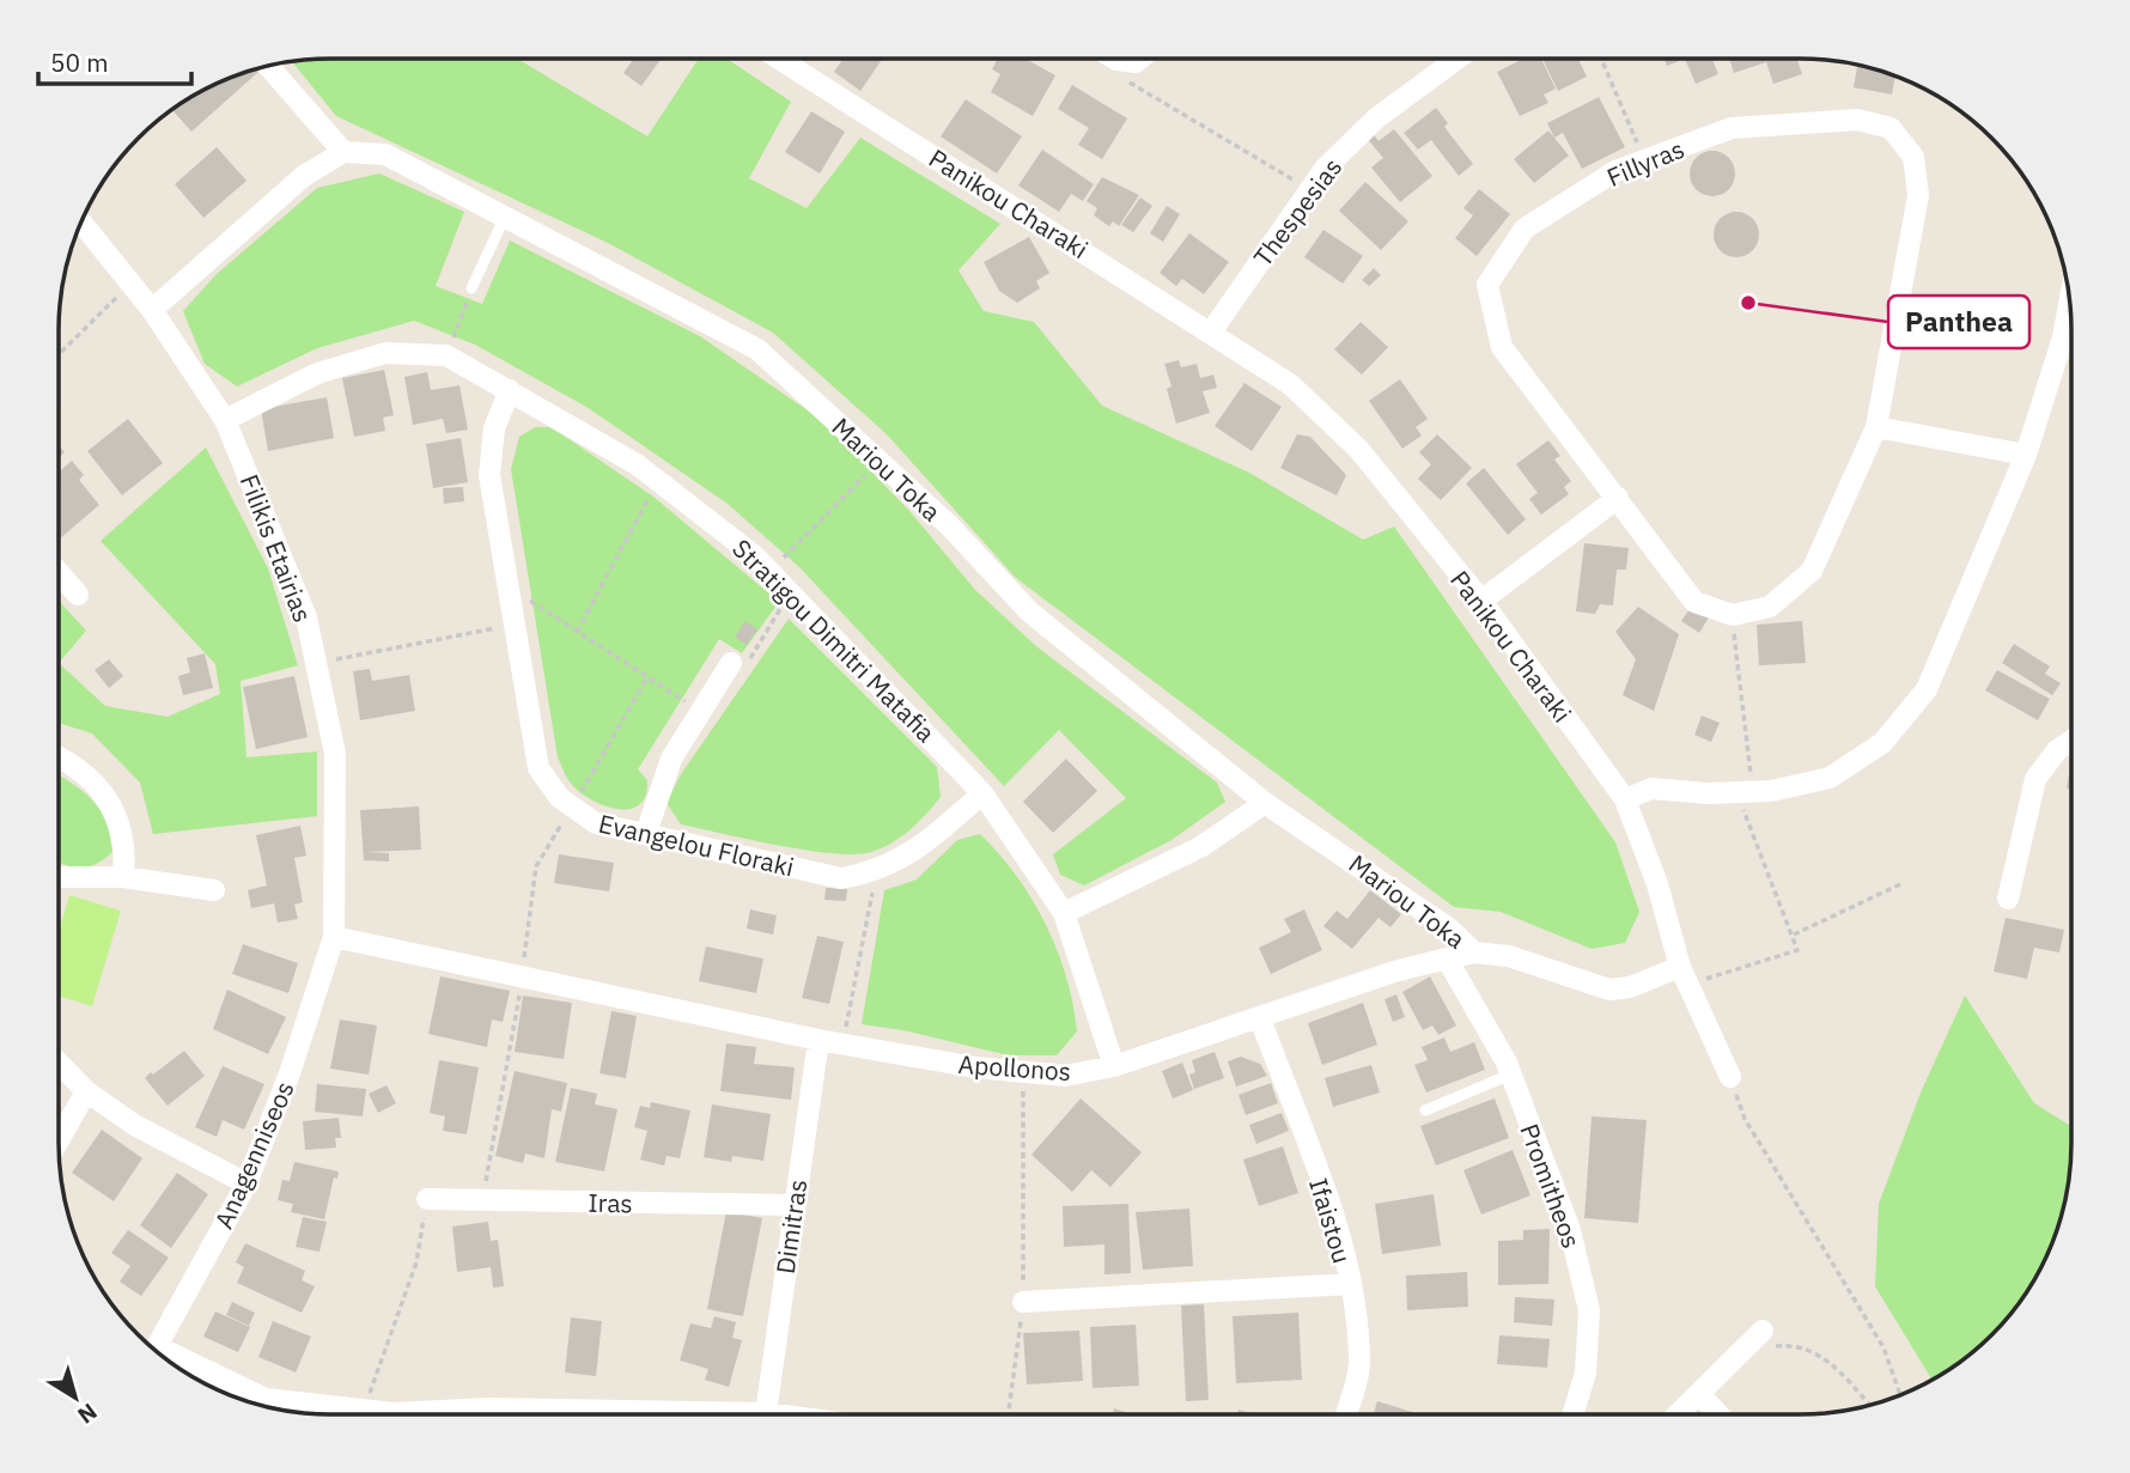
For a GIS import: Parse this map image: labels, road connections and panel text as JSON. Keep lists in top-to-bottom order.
{
  "streets": {
    "street": [
      "Fillyras",
      "Panikou Charaki",
      "Thespesias",
      "Mariou Toka",
      "Filikis Etairias",
      "Stratigou Dimitri Matafia",
      "Evangelou Floraki",
      "Apollonos",
      "Anagenniseos",
      "Promitheos",
      "Iras",
      "Ifaistou",
      "Dimitras"
    ]
  },
  "crossings": [
    ["Panikou Charaki", "Thespesias"],
    ["Panikou Charaki", "Apollonos"],
    ["Mariou Toka", "Apollonos"],
    ["Filikis Etairias", "Stratigou Dimitri Matafia"],
    ["Filikis Etairias", "Apollonos"],
    ["Filikis Etairias", "Anagenniseos"],
    ["Stratigou Dimitri Matafia", "Evangelou Floraki"],
    ["Stratigou Dimitri Matafia", "Apollonos"],
    ["Apollonos", "Anagenniseos"],
    ["Apollonos", "Promitheos"],
    ["Apollonos", "Ifaistou"],
    ["Apollonos", "Dimitras"],
    ["Iras", "Dimitras"]
  ],
  "places": ["Panthea"],
  "scale_bar": "50 m",
  "north": "bottom right"
}
